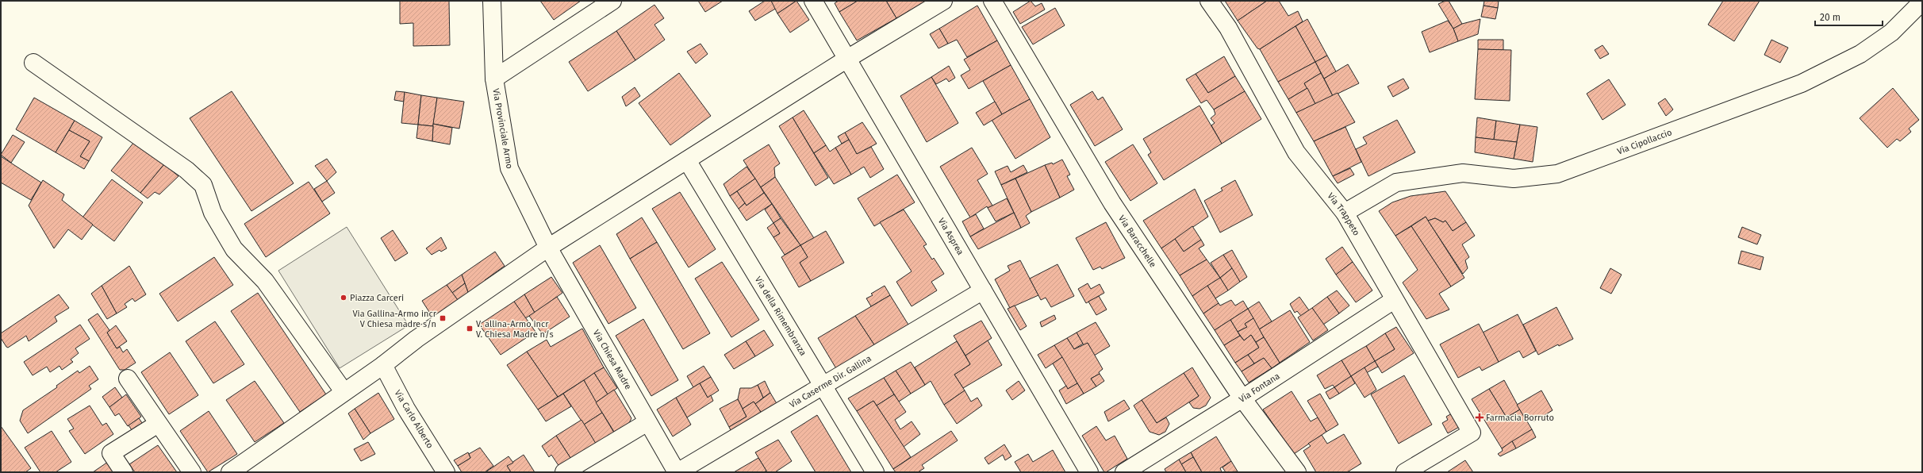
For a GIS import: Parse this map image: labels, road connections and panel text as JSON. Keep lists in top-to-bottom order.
{
  "streets": {
    "street": [
      "Via Provinciale Armo",
      "Via Cipollaccio",
      "Via Trappeto",
      "Via Asprea",
      "Via Baracchelle",
      "Via della Rimembranza",
      "Via Chiesa Madre",
      "Via Caserme Dir. Gallina",
      "Via Fontana",
      "Via Carlo Alberto"
    ]
  },
  "crossings": [
    ["Via Provinciale Armo", "Via Chiesa Madre"],
    ["Via Cipollaccio", "Via Trappeto"],
    ["Via Trappeto", "Via Fontana"],
    ["Via Asprea", "Via Caserme Dir. Gallina"],
    ["Via Baracchelle", "Via Fontana"],
    ["Via della Rimembranza", "Via Caserme Dir. Gallina"],
    ["Via Chiesa Madre", "Via Caserme Dir. Gallina"]
  ],
  "places": {
    "other": ["Piazza Carceri"],
    "transit": ["Via Gallina-Armo incr V Chiesa madre s/n", "V. allina-Armo incr V. Chiesa Madre n/s"],
    "health": ["Farmacia Borruto"]
  },
  "scale_bar": "20 m"
}
